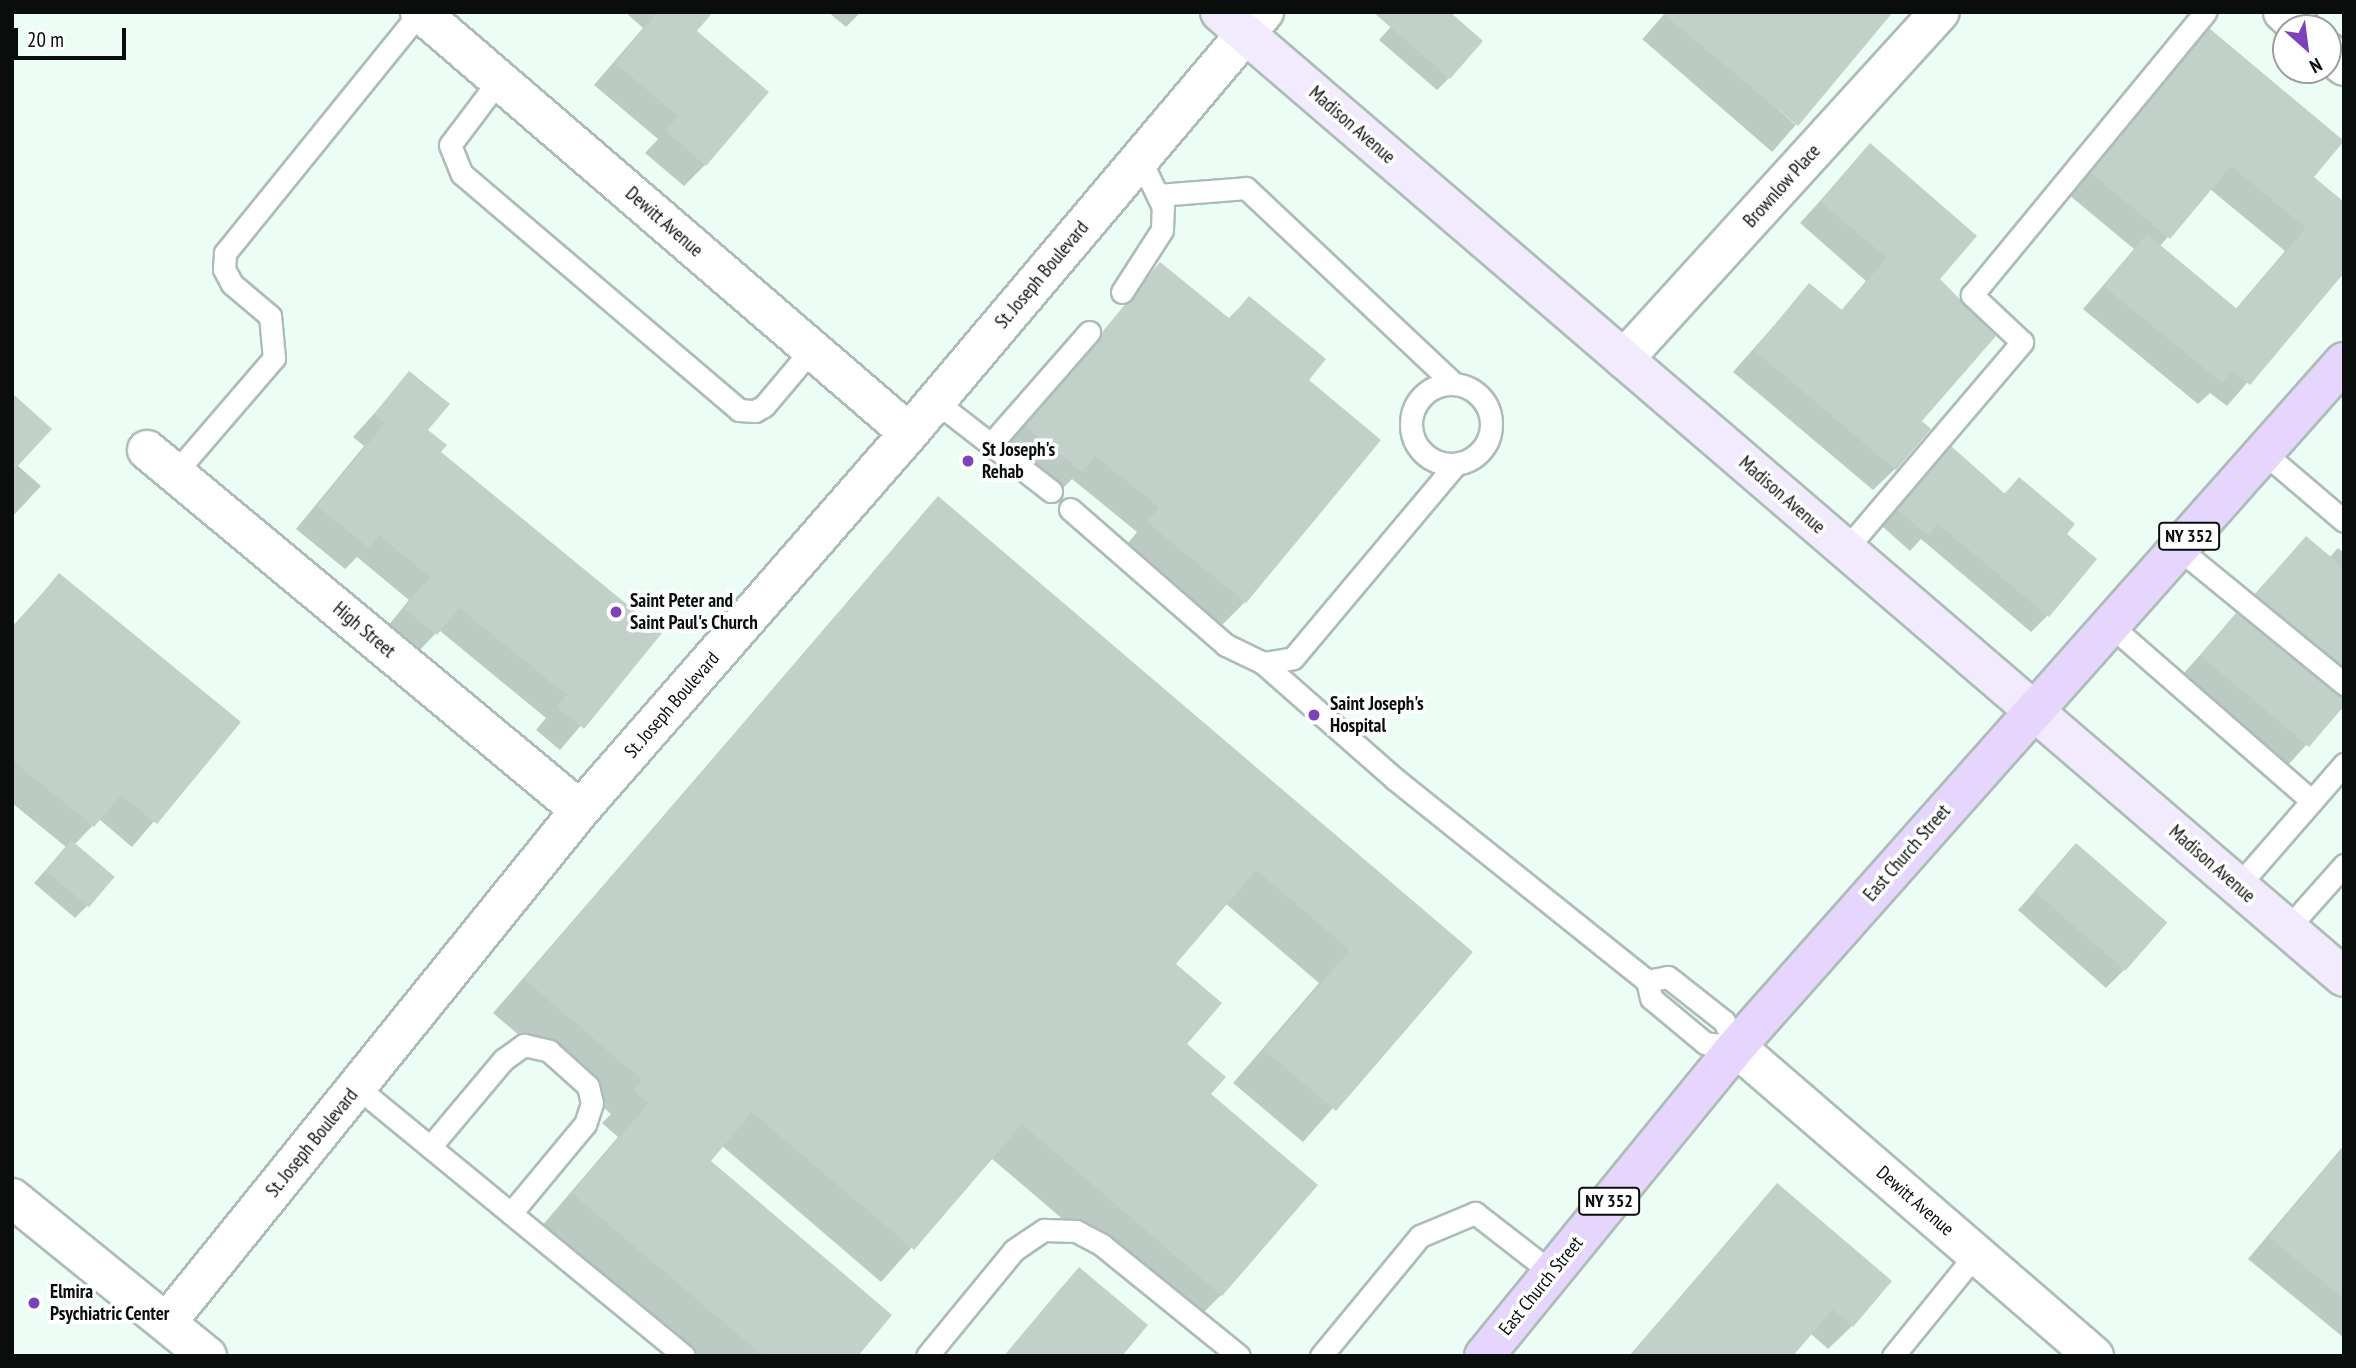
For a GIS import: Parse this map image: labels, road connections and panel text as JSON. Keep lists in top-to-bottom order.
{
  "streets": {
    "main road": ["Madison Avenue", "NY 352", "East Church Street"],
    "street": [
      "Brownlow Place",
      "Dewitt Avenue",
      "St. Joseph Boulevard",
      "High Street"
    ]
  },
  "crossings": [
    ["Madison Avenue", "Brownlow Place"],
    ["Madison Avenue", "St. Joseph Boulevard"],
    ["Madison Avenue", "East Church Street"],
    ["Dewitt Avenue", "St. Joseph Boulevard"],
    ["Dewitt Avenue", "East Church Street"],
    ["St. Joseph Boulevard", "High Street"]
  ],
  "places": [
    "St Joseph's Rehab",
    "Saint Peter and Saint Paul's Church",
    "Saint Joseph's Hospital",
    "Elmira Psychiatric Center"
  ],
  "scale_bar": "20 m",
  "north": "bottom right"
}
